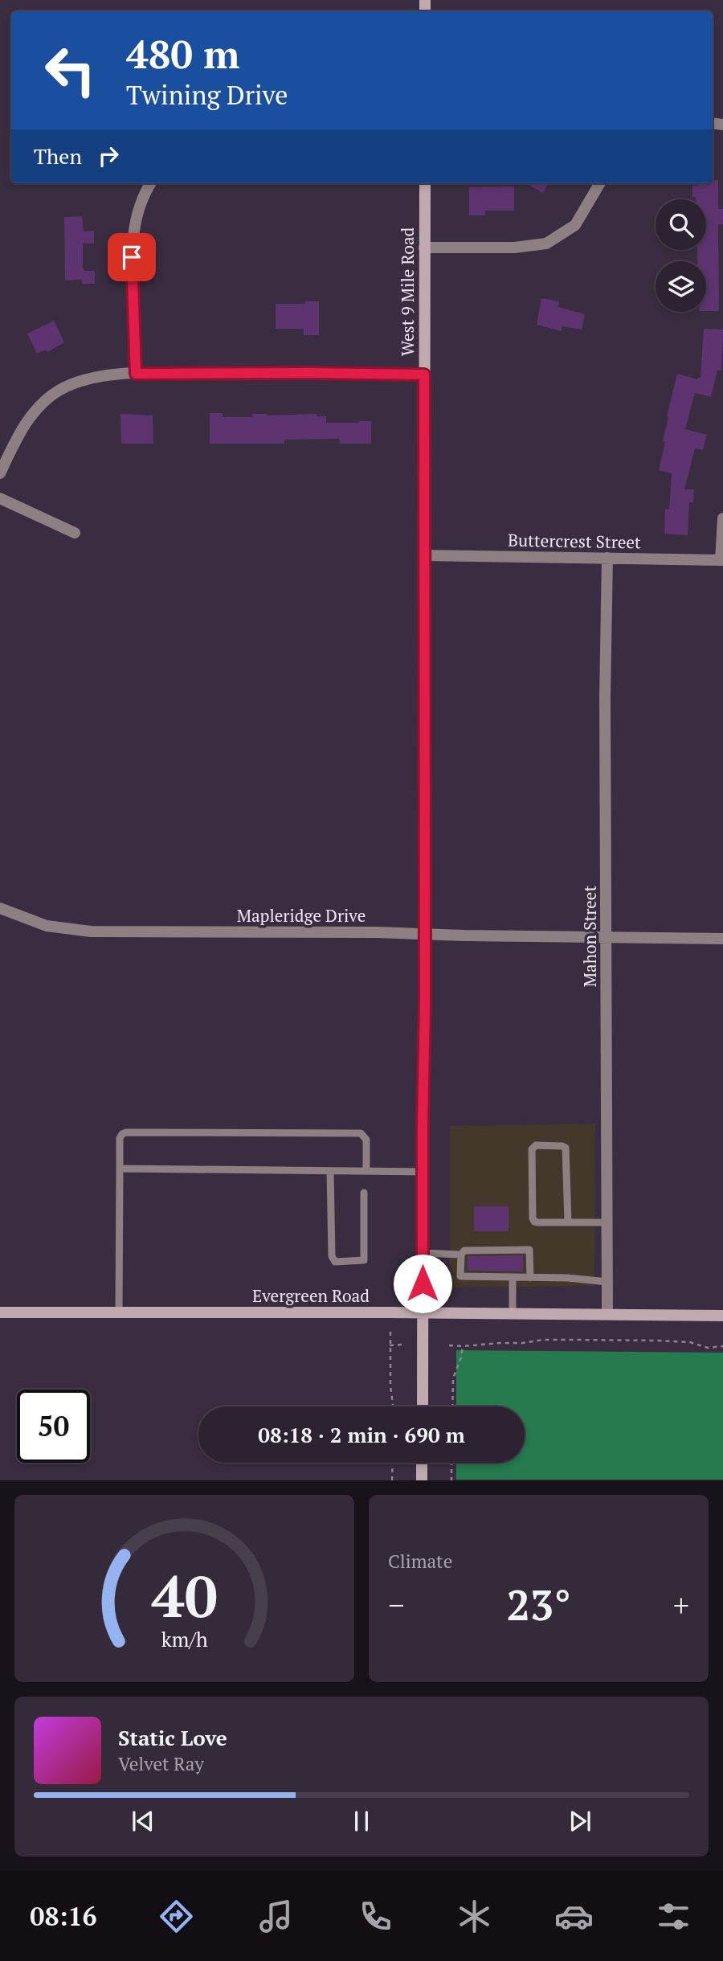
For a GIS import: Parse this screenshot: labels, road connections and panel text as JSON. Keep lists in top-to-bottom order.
{
  "streets": {
    "main road": ["West 9 Mile Road", "Evergreen Road"],
    "street": ["Buttercrest Street", "Mapleridge Drive", "Mahon Street"]
  },
  "crossings": [
    ["West 9 Mile Road", "Buttercrest Street"],
    ["West 9 Mile Road", "Mapleridge Drive"],
    ["West 9 Mile Road", "Evergreen Road"],
    ["Buttercrest Street", "Mahon Street"],
    ["Mapleridge Drive", "Mahon Street"],
    ["Mahon Street", "Evergreen Road"]
  ],
  "page": {
    "turn": ["480 m", "Twining Drive"],
    "then": "Then",
    "limit": "50",
    "trip": "08:18 · 2 min · 690 m",
    "tile": "Climate",
    "heat": ["−", "23°", "+"],
    "song": ["Static Love", "Velvet Ray"],
    "tabs": "08:16",
    "gauge": ["40", "km/h"]
  }
}
